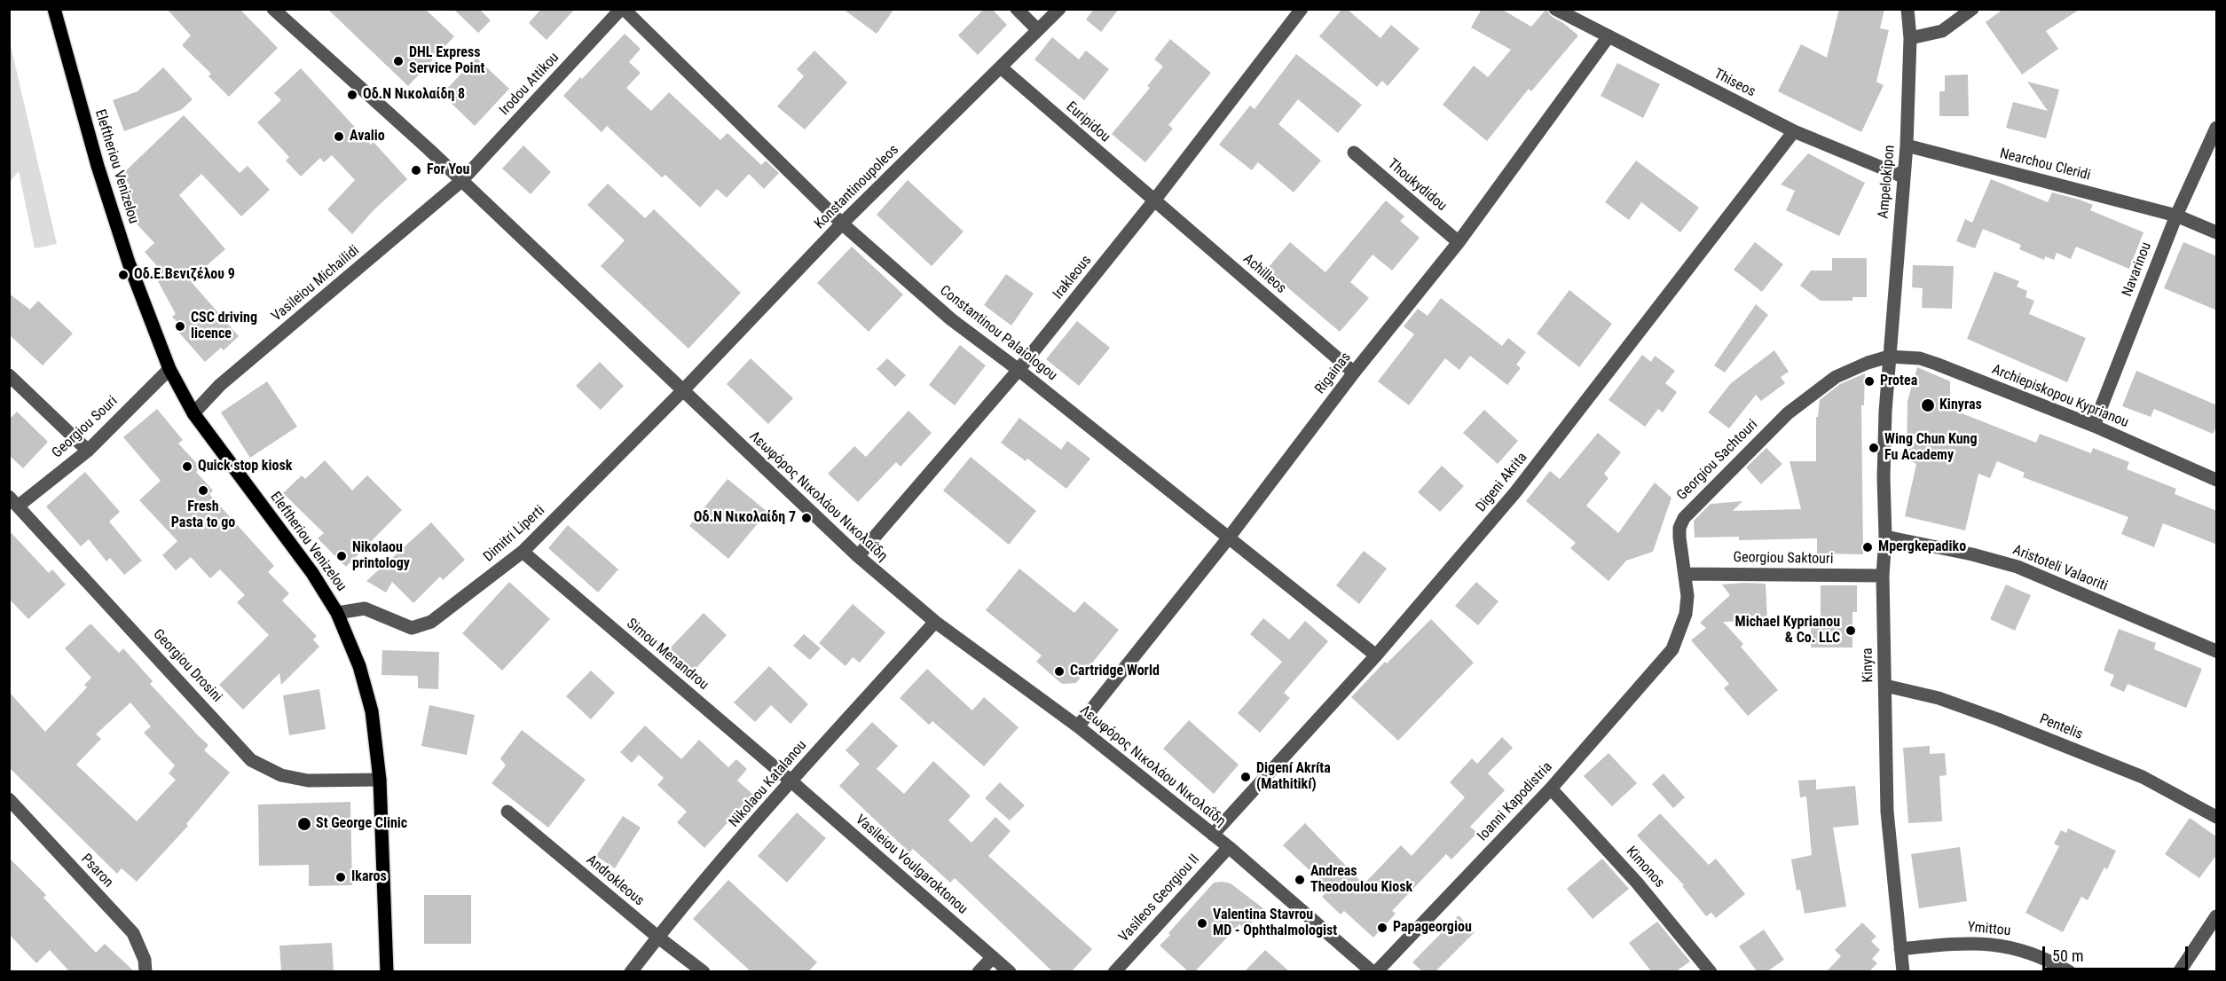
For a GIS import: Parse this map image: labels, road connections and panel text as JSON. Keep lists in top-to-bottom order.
{
  "streets": {
    "main road": ["Eleftheriou Venizelou"],
    "street": [
      "Thiseos",
      "Irodou Attikou",
      "Euripidou",
      "Nearchou Cleridi",
      "Ampelokipon",
      "Thoukydidou",
      "Konstantinoupoleos",
      "Navarinou",
      "Achilleos",
      "Irakleous",
      "Vasileiou Michailidi",
      "Constantinou Palaiologou",
      "Rigainas",
      "Archiepiskopou Kyprianou",
      "Georgiou Souri",
      "Georgiou Sachtouri",
      "Digeni Akrita",
      "Λεωφόρος Νικολάου Νικολαΐδη",
      "Dimitri Liperti",
      "Georgiou Saktouri",
      "Aristoteli Valaoriti",
      "Simou Menandrou",
      "Kinyra",
      "Georgiou Drosini",
      "Pentelis",
      "Nikolaou Katalanou",
      "Ioanni Kapodistria",
      "Vasileiou Voulgaroktonou",
      "Kimonos",
      "Psaron",
      "Androkleous",
      "Vasileos Georgiou II",
      "Ymittou"
    ]
  },
  "crossings": [
    ["Thiseos", "Ampelokipon"],
    ["Thiseos", "Rigainas"],
    ["Thiseos", "Digeni Akrita"],
    ["Irodou Attikou", "Vasileiou Michailidi"],
    ["Irodou Attikou", "Constantinou Palaiologou"],
    ["Irodou Attikou", "Λεωφόρος Νικολάου Νικολαΐδη"],
    ["Euripidou", "Konstantinoupoleos"],
    ["Euripidou", "Achilleos"],
    ["Euripidou", "Irakleous"],
    ["Nearchou Cleridi", "Ampelokipon"],
    ["Nearchou Cleridi", "Navarinou"],
    ["Eleftheriou Venizelou", "Vasileiou Michailidi"],
    ["Eleftheriou Venizelou", "Georgiou Souri"],
    ["Eleftheriou Venizelou", "Dimitri Liperti"],
    ["Eleftheriou Venizelou", "Georgiou Drosini"],
    ["Ampelokipon", "Archiepiskopou Kyprianou"],
    ["Ampelokipon", "Georgiou Sachtouri"],
    ["Ampelokipon", "Kinyra"],
    ["Thoukydidou", "Rigainas"],
    ["Konstantinoupoleos", "Constantinou Palaiologou"],
    ["Konstantinoupoleos", "Λεωφόρος Νικολάου Νικολαΐδη"],
    ["Konstantinoupoleos", "Dimitri Liperti"],
    ["Navarinou", "Archiepiskopou Kyprianou"],
    ["Achilleos", "Irakleous"],
    ["Achilleos", "Rigainas"],
    ["Irakleous", "Constantinou Palaiologou"],
    ["Irakleous", "Λεωφόρος Νικολάου Νικολαΐδη"],
    ["Vasileiou Michailidi", "Λεωφόρος Νικολάου Νικολαΐδη"],
    ["Constantinou Palaiologou", "Rigainas"],
    ["Constantinou Palaiologou", "Digeni Akrita"],
    ["Rigainas", "Λεωφόρος Νικολάου Νικολαΐδη"],
    ["Archiepiskopou Kyprianou", "Georgiou Sachtouri"],
    ["Archiepiskopou Kyprianou", "Kinyra"],
    ["Georgiou Souri", "Georgiou Drosini"],
    ["Georgiou Sachtouri", "Georgiou Saktouri"],
    ["Georgiou Sachtouri", "Kinyra"],
    ["Georgiou Sachtouri", "Ioanni Kapodistria"],
    ["Digeni Akrita", "Λεωφόρος Νικολάου Νικολαΐδη"],
    ["Λεωφόρος Νικολάου Νικολαΐδη", "Dimitri Liperti"],
    ["Λεωφόρος Νικολάου Νικολαΐδη", "Nikolaou Katalanou"],
    ["Λεωφόρος Νικολάου Νικολαΐδη", "Ioanni Kapodistria"],
    ["Λεωφόρος Νικολάου Νικολαΐδη", "Vasileos Georgiou II"],
    ["Dimitri Liperti", "Simou Menandrou"],
    ["Georgiou Saktouri", "Kinyra"],
    ["Aristoteli Valaoriti", "Kinyra"],
    ["Simou Menandrou", "Nikolaou Katalanou"],
    ["Simou Menandrou", "Vasileiou Voulgaroktonou"],
    ["Kinyra", "Pentelis"],
    ["Kinyra", "Ymittou"],
    ["Nikolaou Katalanou", "Vasileiou Voulgaroktonou"],
    ["Nikolaou Katalanou", "Androkleous"],
    ["Ioanni Kapodistria", "Kimonos"]
  ],
  "places": [
    "DHL Express Service Point",
    "Οδ.Ν Νικολαίδη 8",
    "Avalio",
    "For You",
    "Οδ.Ε.Βενιζέλου 9",
    "CSC driving licence",
    "Protea",
    "Kinyras",
    "Wing Chun Kung Fu Academy",
    "Quick stop kiosk",
    "Fresh Pasta to go",
    "Οδ.Ν Νικολαίδη 7",
    "Mpergkepadiko",
    "Nikolaou printology",
    "Michael Kyprianou & Co. LLC",
    "Cartridge World",
    "Digení Akríta (Mathitikí)",
    "St George Clinic",
    "Ikaros",
    "Andreas Theodoulou Kiosk",
    "Valentina Stavrou MD - Ophthalmologist",
    "Papageorgiou"
  ],
  "scale_bar": "50 m"
}
